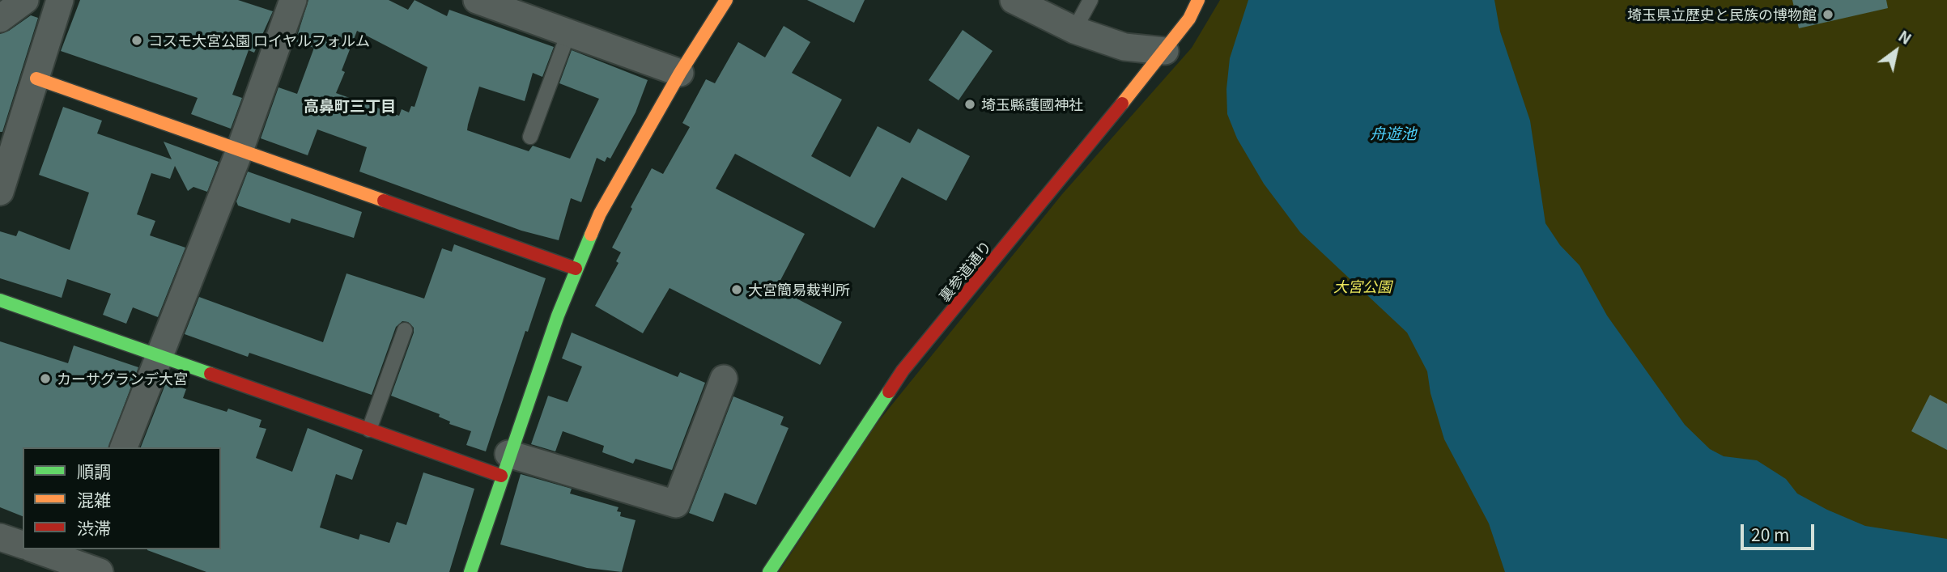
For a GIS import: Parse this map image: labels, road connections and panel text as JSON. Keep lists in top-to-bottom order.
{
  "streets": {
    "street": ["裏参道通り"]
  },
  "districts": ["高鼻町三丁目"],
  "water": ["舟遊池"],
  "parks": ["大宮公園"],
  "places": [
    "埼玉県立歴史と民族の博物館",
    "コスモ大宮公園 ロイヤルフォルム",
    "埼玉縣護國神社",
    "大宮簡易裁判所",
    "カーサグランデ大宮"
  ],
  "legend": ["順調", "混雑", "渋滞"],
  "scale_bar": "20 m",
  "north": "top right"
}
